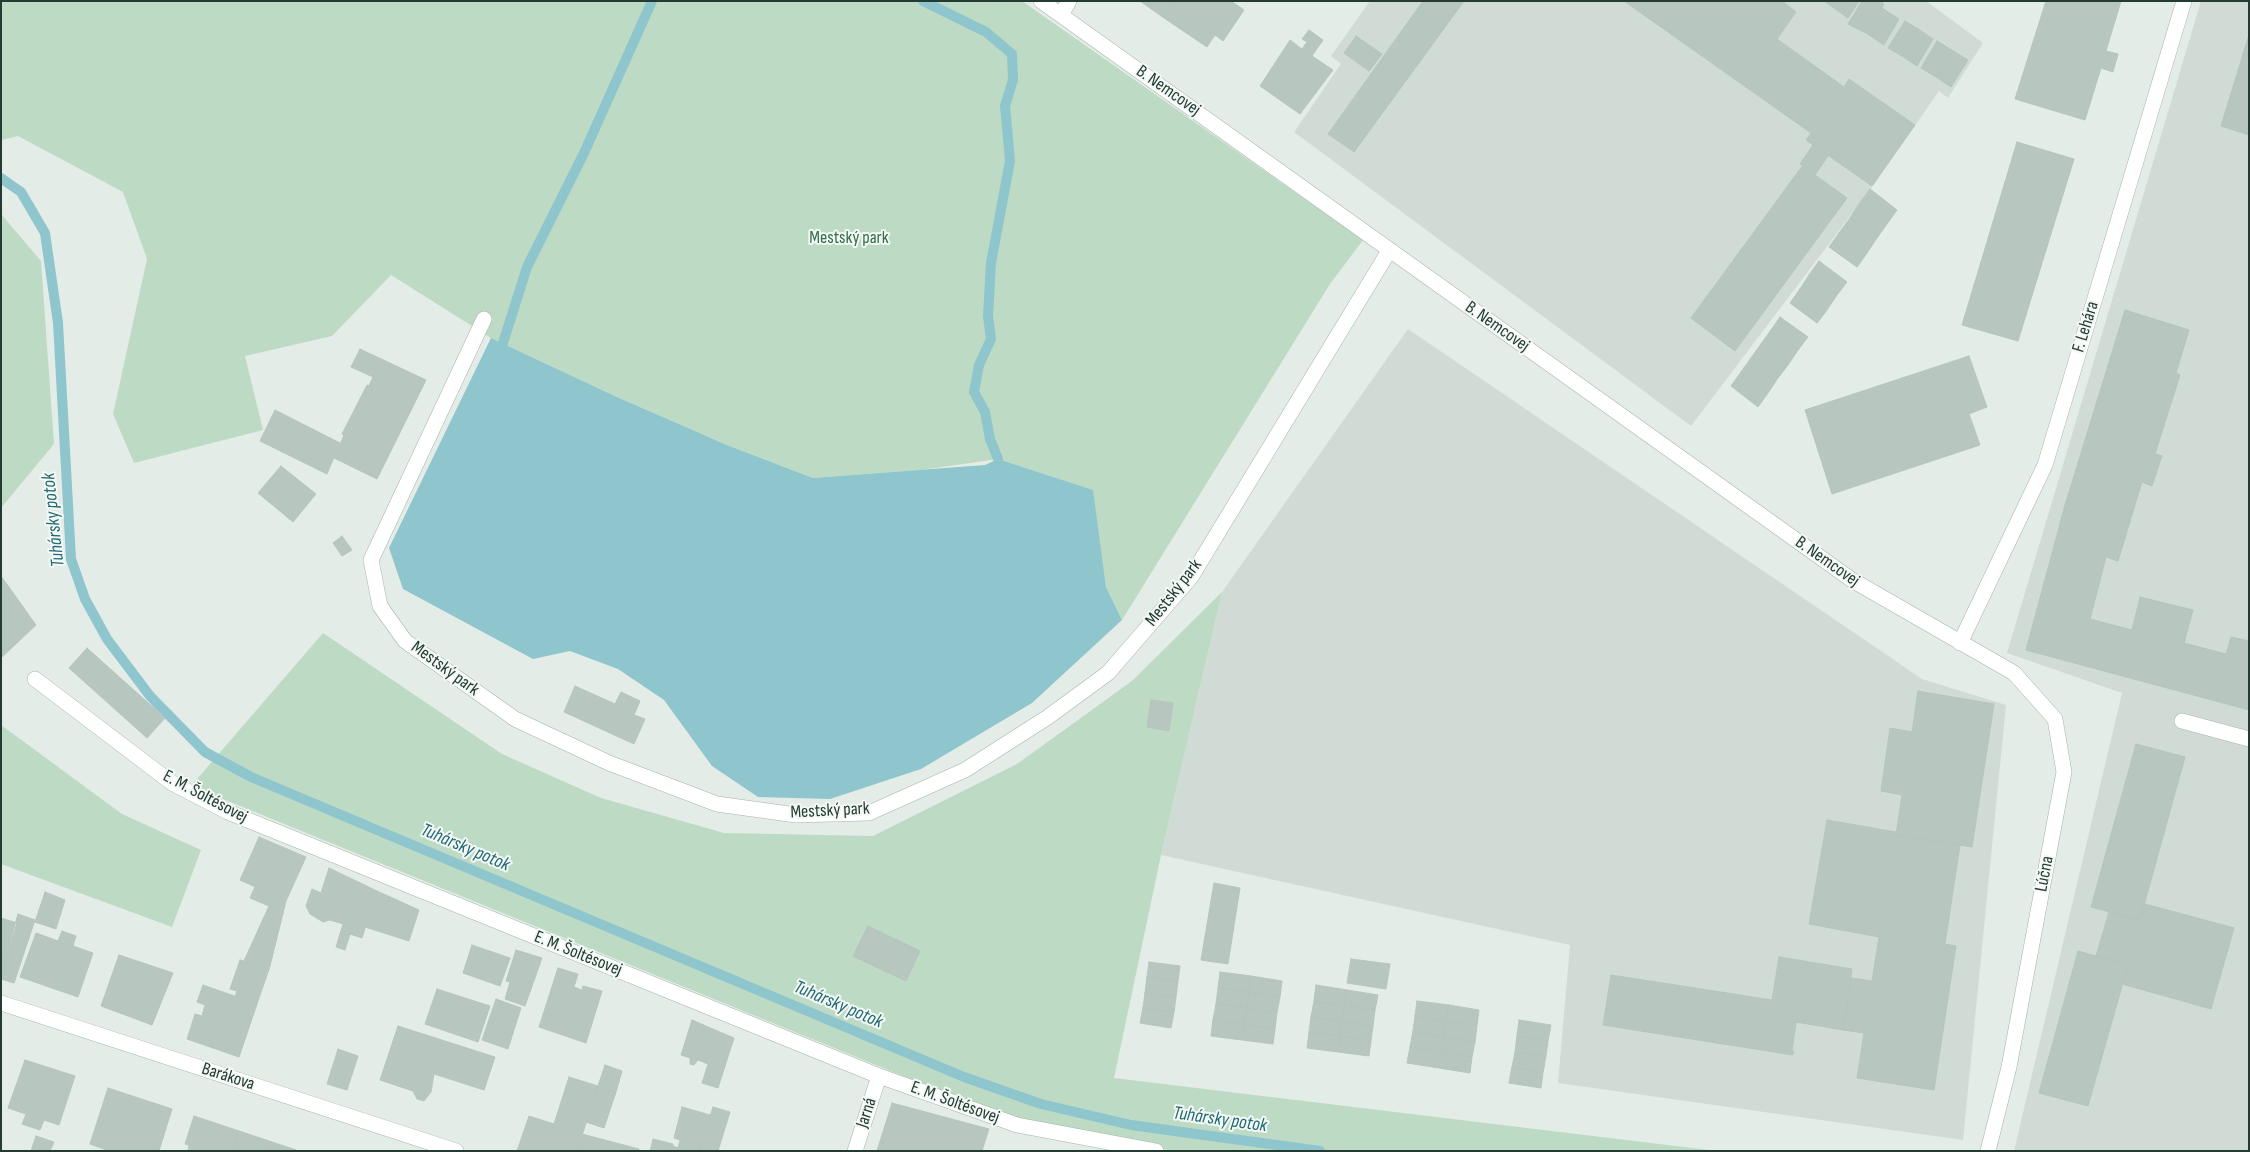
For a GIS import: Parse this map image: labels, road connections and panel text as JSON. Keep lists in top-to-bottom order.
{
  "streets": {
    "street": [
      "B. Nemcovej",
      "F. Lehára",
      "Mestský park",
      "E. M. Šoltésovej",
      "Lúčna",
      "Barákova",
      "Jarná"
    ]
  },
  "crossings": [
    ["B. Nemcovej", "F. Lehára"],
    ["B. Nemcovej", "Mestský park"],
    ["B. Nemcovej", "Lúčna"],
    ["F. Lehára", "Lúčna"],
    ["E. M. Šoltésovej", "Jarná"]
  ],
  "water": ["Tuhársky potok"],
  "parks": ["Mestský park"]
}
